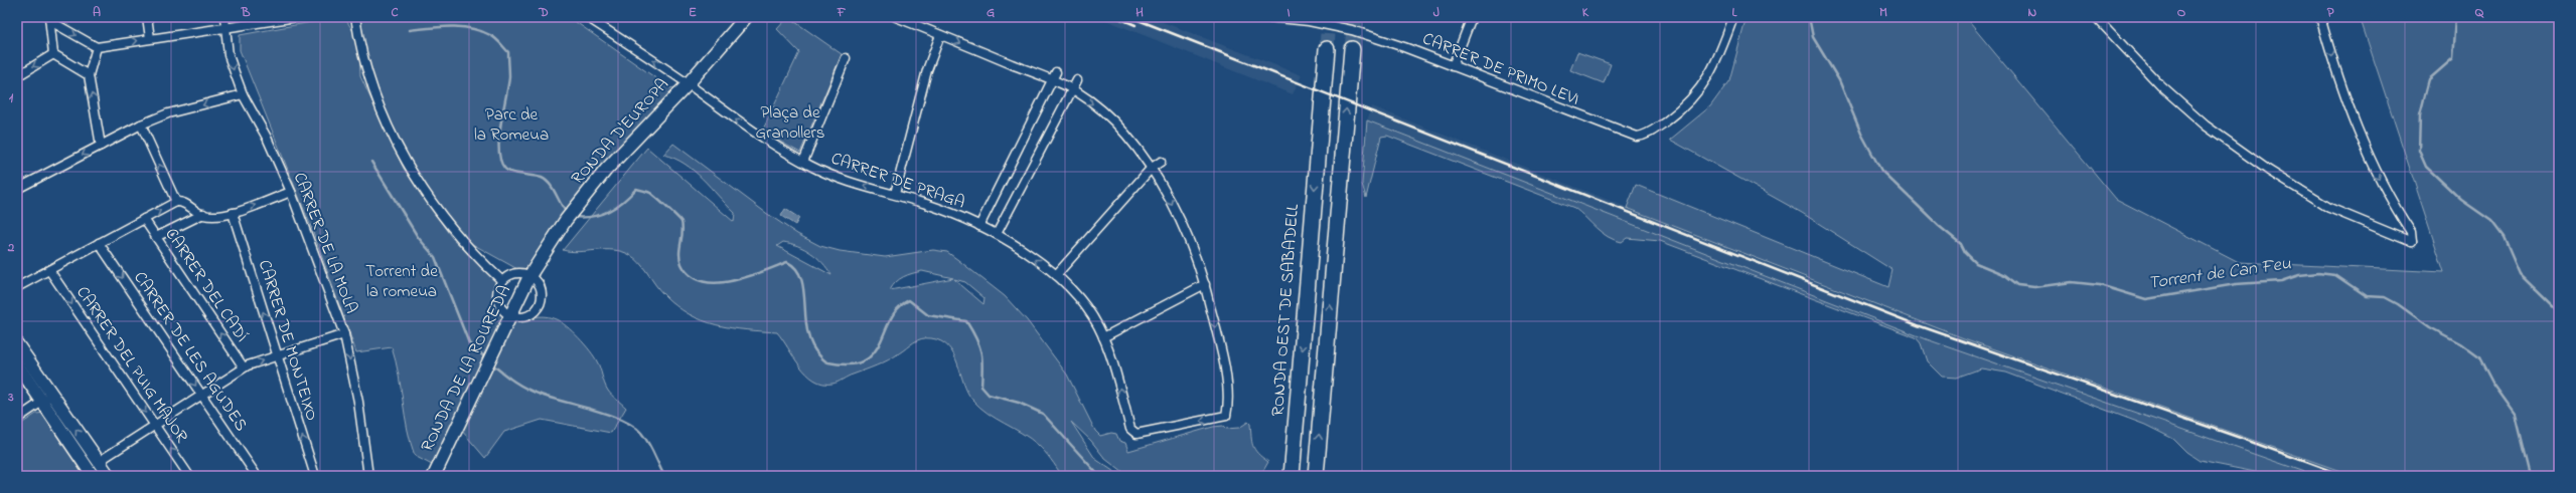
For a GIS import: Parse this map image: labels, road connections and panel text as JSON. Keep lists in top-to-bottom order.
{
  "streets": {
    "highway": ["RONDA OEST DE SABADELL"],
    "street": [
      "CARRER DE PRIMO LEVI",
      "RONDA D'EUROPA",
      "CARRER DE PRAGA",
      "CARRER DE LA MOLA",
      "CARRER DEL CADÍ",
      "CARRER DE MONTEIXO",
      "CARRER DE LES AGUDES",
      "CARRER DEL PUIG MAJOR",
      "RONDA DE LA ROUREDA"
    ]
  },
  "crossings": [
    ["RONDA D'EUROPA", "CARRER DE PRAGA"],
    ["RONDA D'EUROPA", "RONDA DE LA ROUREDA"]
  ],
  "one_way": [
    "CARRER DE LA MOLA",
    "CARRER DEL CADÍ",
    "CARRER DE MONTEIXO",
    "CARRER DE LES AGUDES"
  ],
  "water": ["Torrent de Can Feu"],
  "parks": ["Plaça de Granollers", "Parc de la Romeua", "Torrent de la romeua"],
  "grid": {
    "columns": [
      "A",
      "B",
      "C",
      "D",
      "E",
      "F",
      "G",
      "H",
      "I",
      "J",
      "K",
      "L",
      "M",
      "N",
      "O",
      "P",
      "Q"
    ],
    "rows": ["1", "2", "3"]
  }
}
